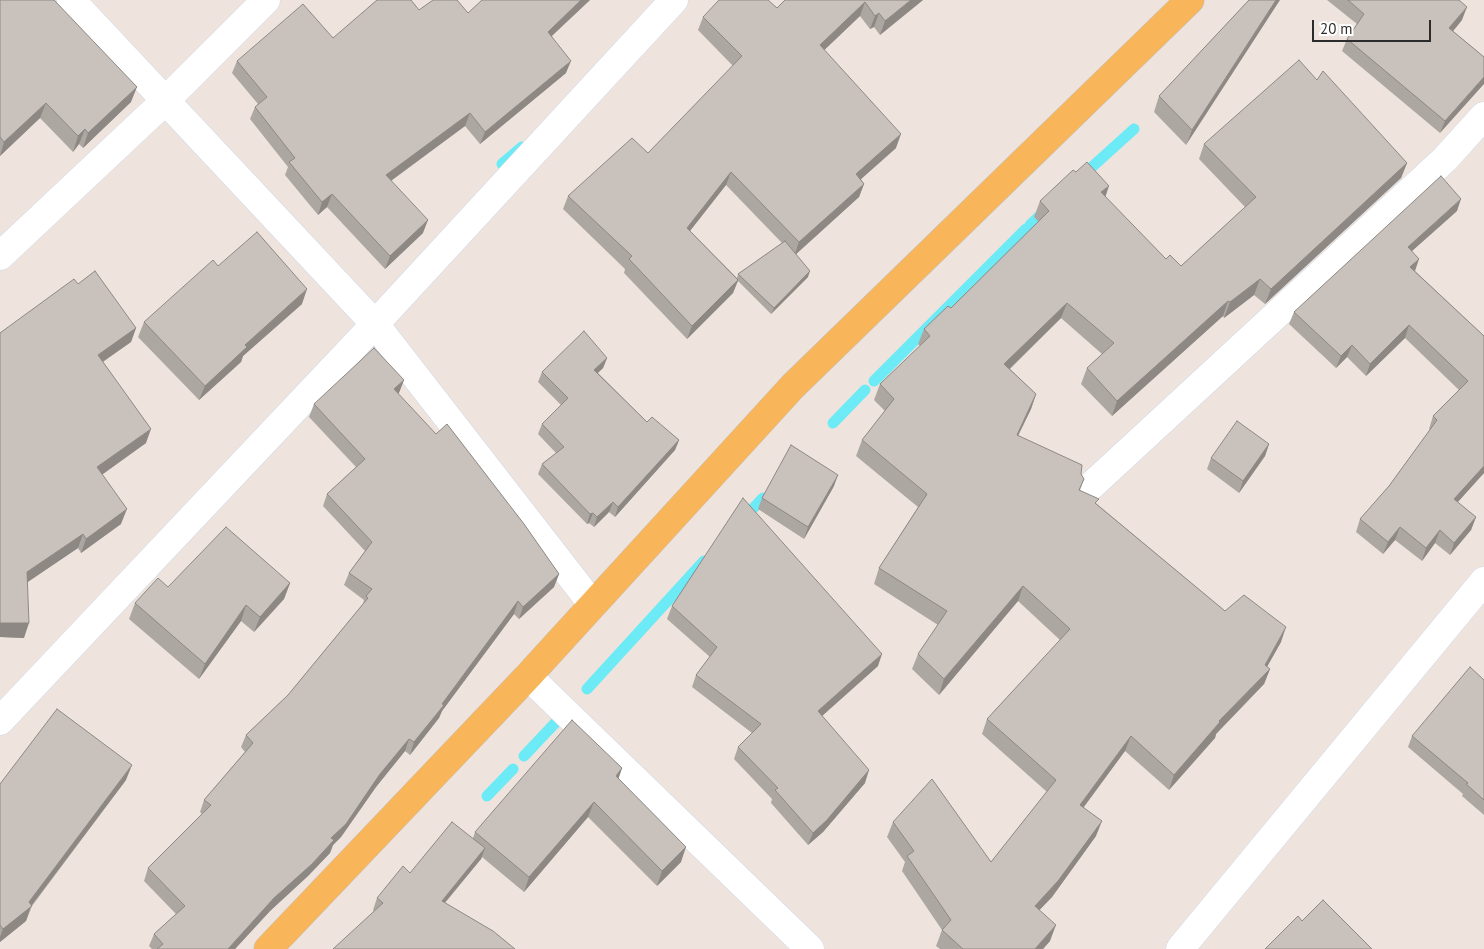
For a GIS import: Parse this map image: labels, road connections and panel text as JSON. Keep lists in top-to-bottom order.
{
  "scale_bar": "20 m"
}
